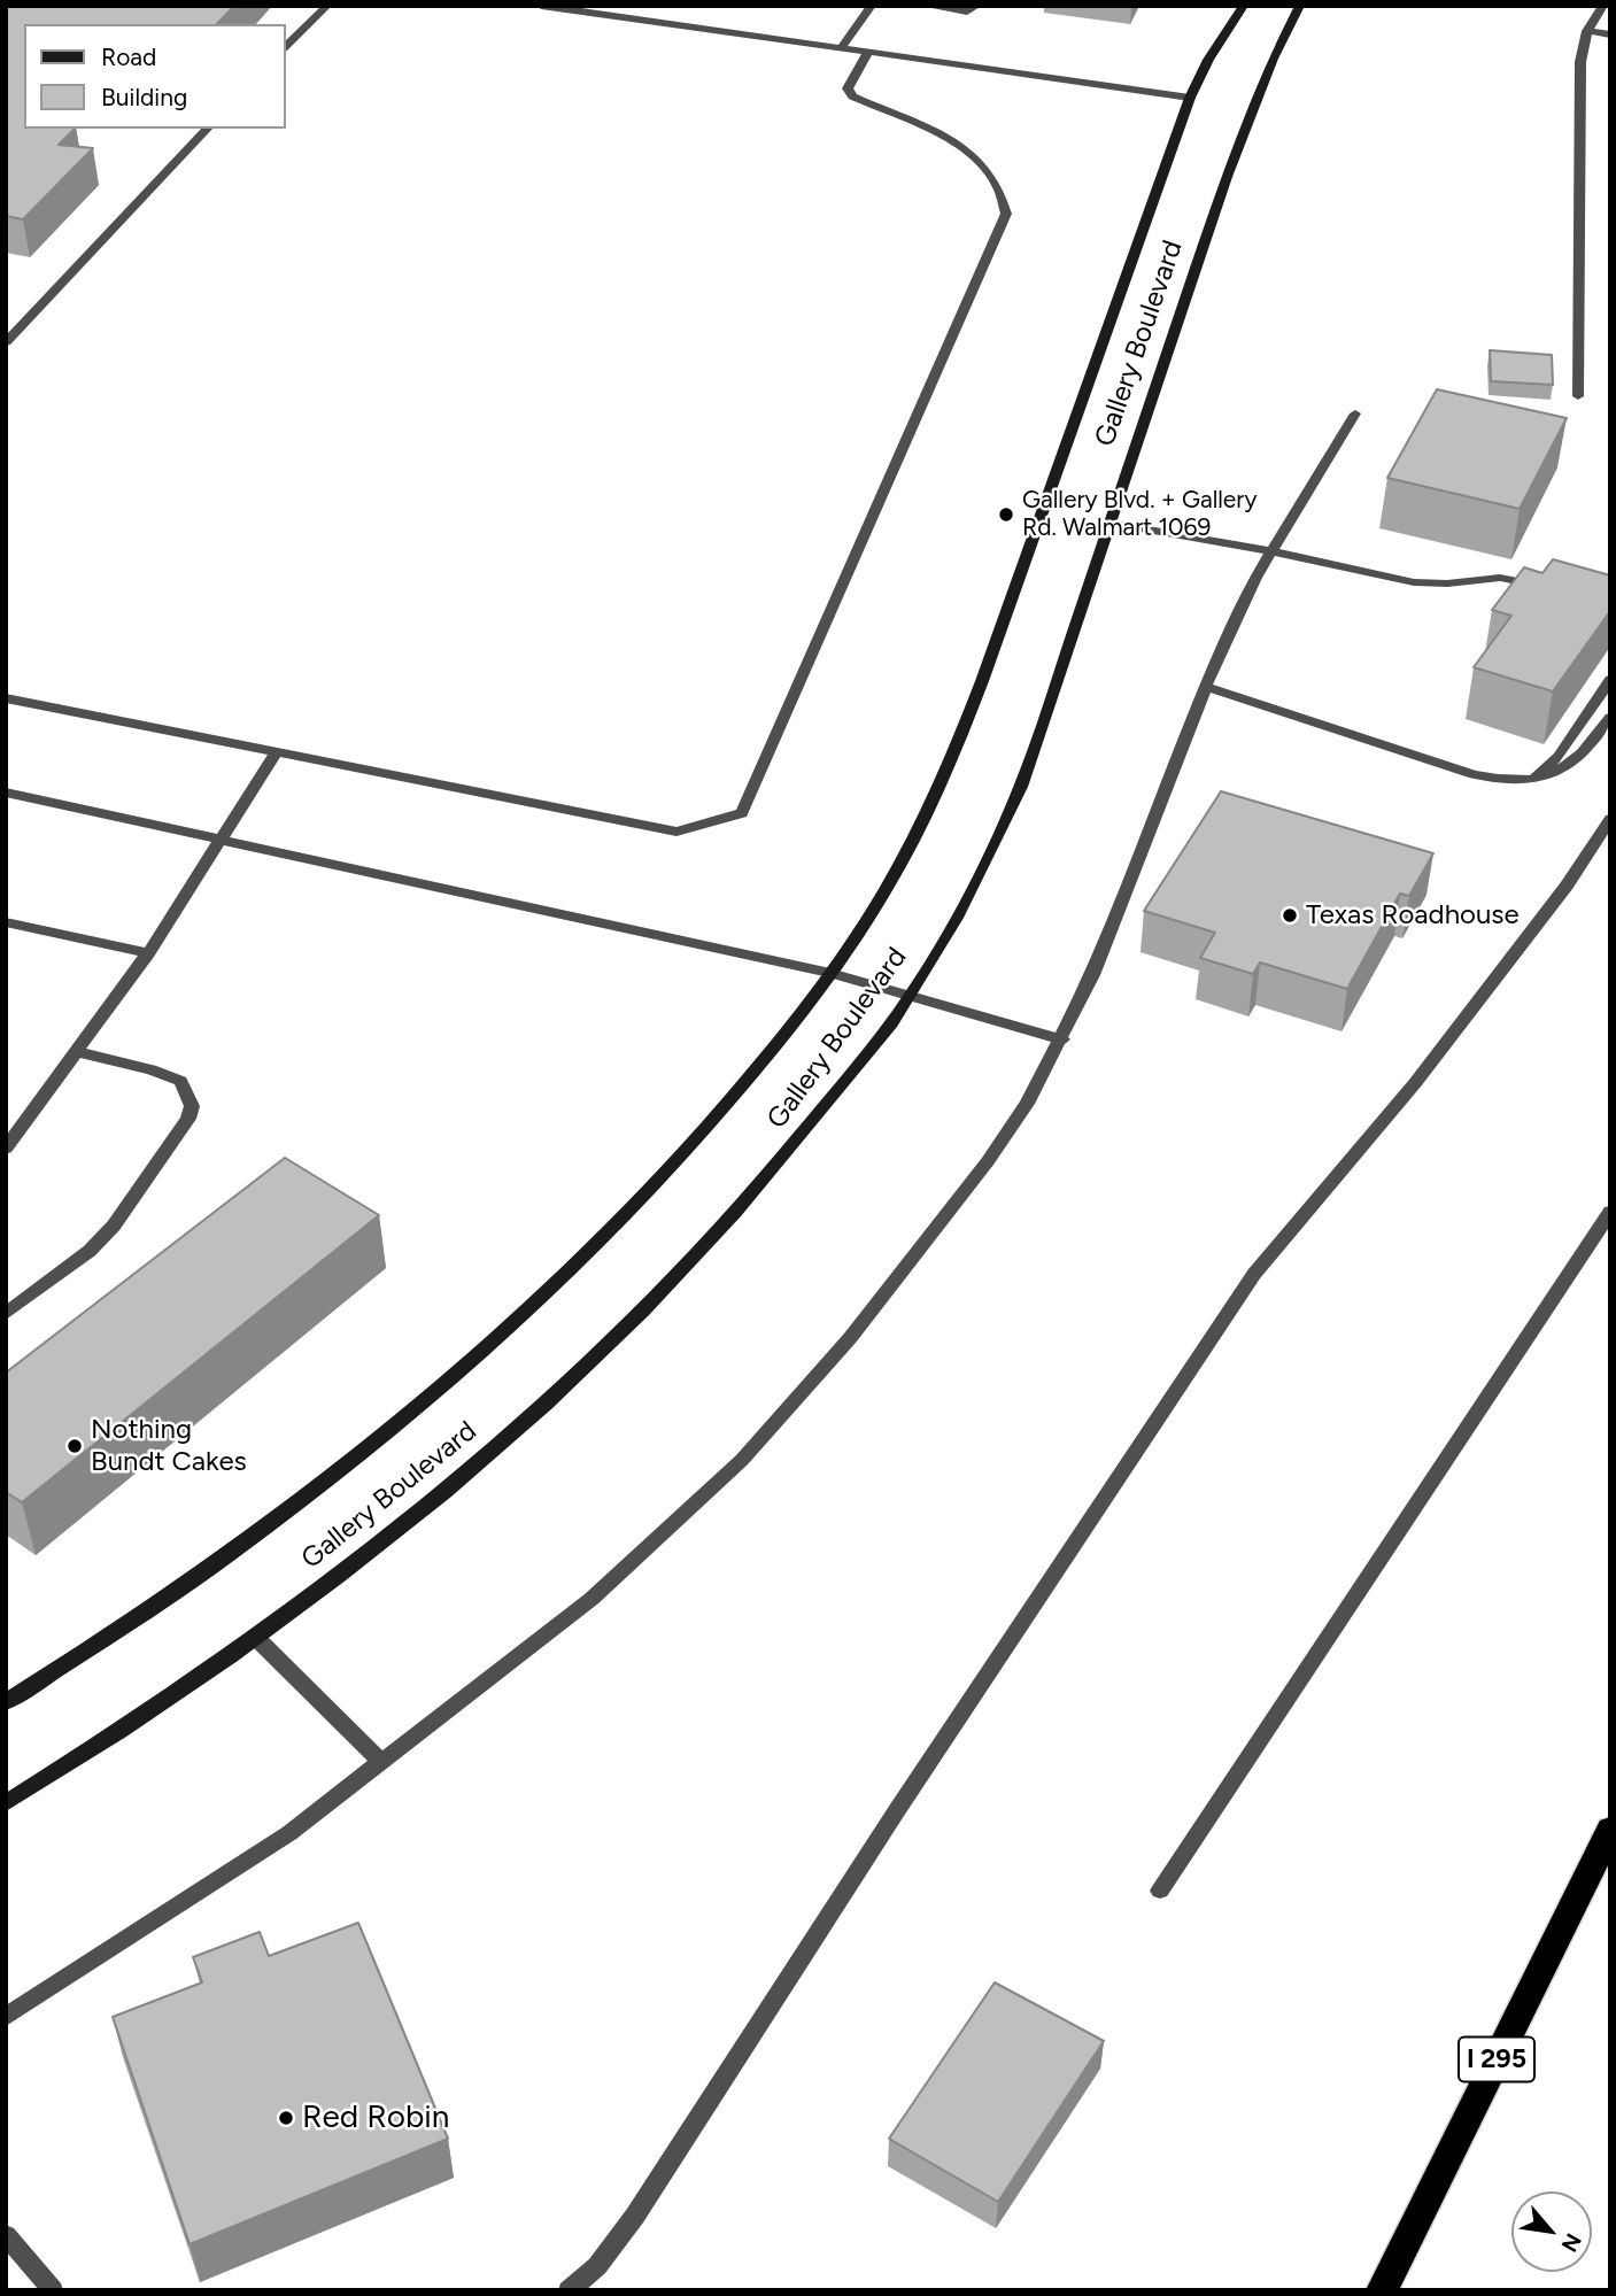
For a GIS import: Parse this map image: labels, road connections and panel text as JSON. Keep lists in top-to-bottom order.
{
  "streets": {
    "highway": ["I 295"],
    "street": ["Gallery Boulevard"]
  },
  "places": [
    "Gallery Blvd. + Gallery Rd. Walmart 1069",
    "Texas Roadhouse",
    "Nothing Bundt Cakes",
    "Red Robin"
  ],
  "legend": ["Road", "Building"],
  "north": "bottom right"
}
